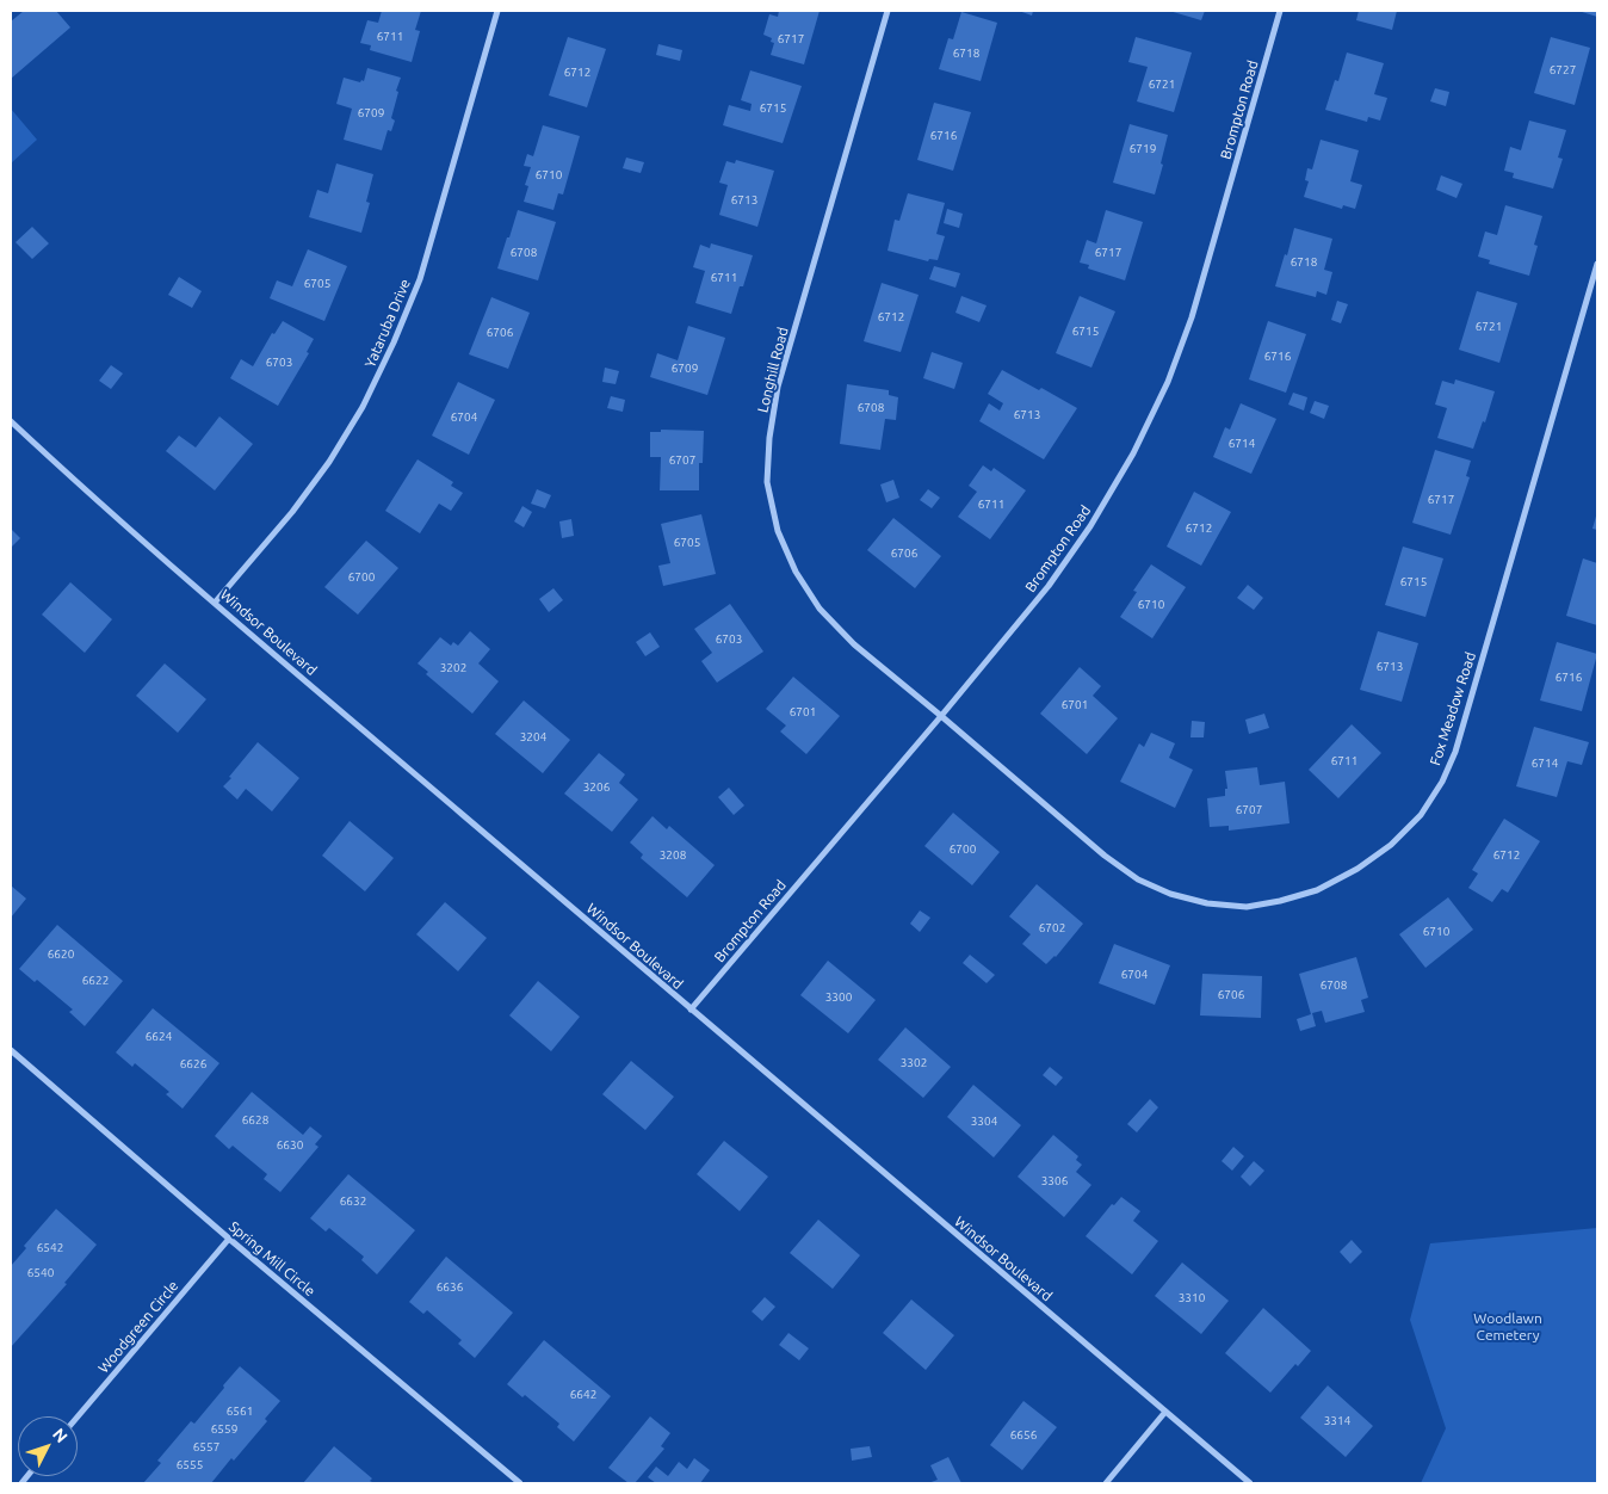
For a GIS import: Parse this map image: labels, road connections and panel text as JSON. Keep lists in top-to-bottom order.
{
  "streets": {
    "street": [
      "Brompton Road",
      "Yataruba Drive",
      "Longhill Road",
      "Windsor Boulevard",
      "Fox Meadow Road",
      "Spring Mill Circle",
      "Woodgreen Circle"
    ]
  },
  "crossings": [
    ["Brompton Road", "Longhill Road"],
    ["Brompton Road", "Windsor Boulevard"],
    ["Brompton Road", "Fox Meadow Road"],
    ["Yataruba Drive", "Windsor Boulevard"],
    ["Longhill Road", "Fox Meadow Road"],
    ["Spring Mill Circle", "Woodgreen Circle"]
  ],
  "parks": ["Woodlawn Cemetery"],
  "house_numbers": [
    "6711",
    "6717",
    "6718",
    "6727",
    "6712",
    "6721",
    "6715",
    "6709",
    "6716",
    "6719",
    "6710",
    "6713",
    "6708",
    "6717",
    "6718",
    "6711",
    "6705",
    "6712",
    "6721",
    "6715",
    "6706",
    "6716",
    "6703",
    "6709",
    "6708",
    "6713",
    "6704",
    "6714",
    "6707",
    "6717",
    "6711",
    "6712",
    "6705",
    "6706",
    "6700",
    "6715",
    "6710",
    "6703",
    "6713",
    "3202",
    "6716",
    "6701",
    "6701",
    "3204",
    "6711",
    "6714",
    "3206",
    "6707",
    "6700",
    "3208",
    "6712",
    "6702",
    "6710",
    "6620",
    "6704",
    "6622",
    "6708",
    "6706",
    "3300",
    "6624",
    "3302",
    "6626",
    "6628",
    "3304",
    "6630",
    "3306",
    "6632",
    "6542",
    "6540",
    "6636",
    "3310",
    "6642",
    "6561",
    "3314",
    "6559",
    "6656",
    "6557",
    "6555"
  ],
  "north": "top right"
}
